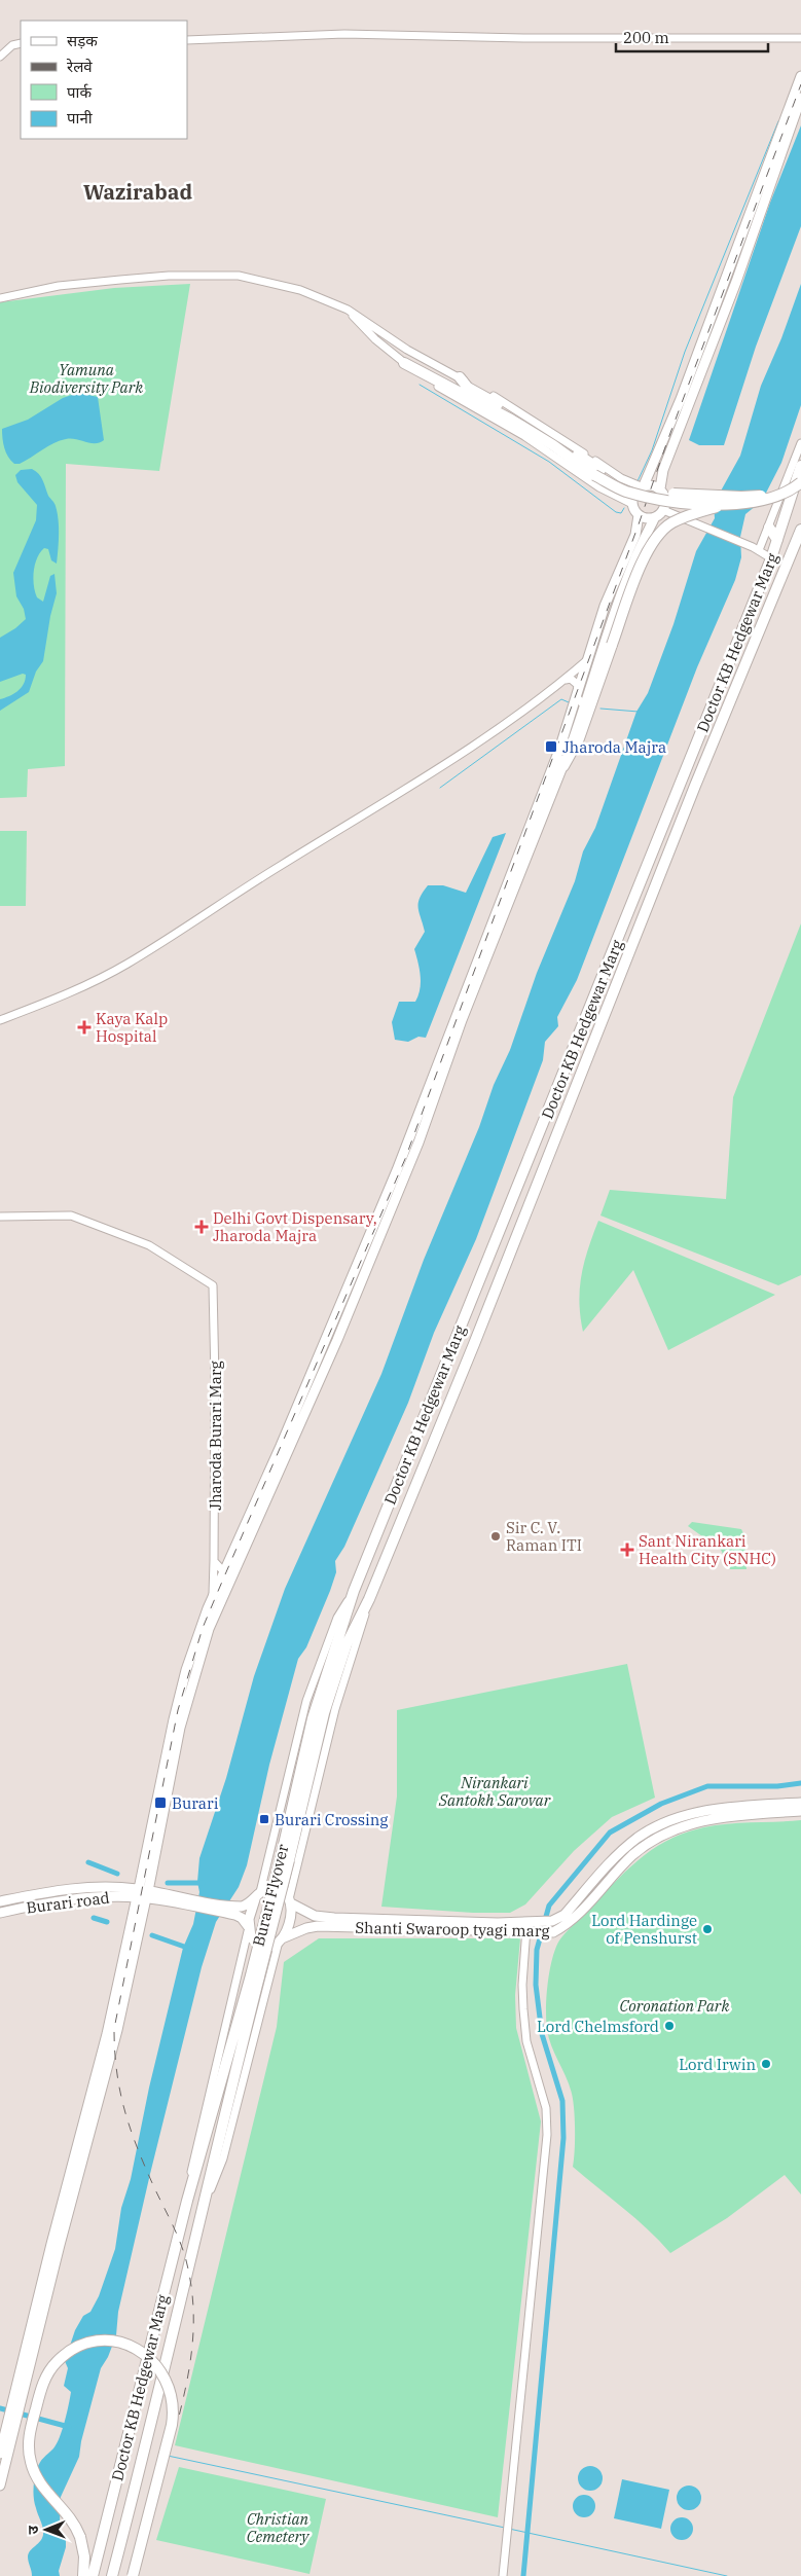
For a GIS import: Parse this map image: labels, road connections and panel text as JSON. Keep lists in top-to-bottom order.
{
  "streets": {
    "highway": ["Doctor KB Hedgewar Marg", "Burari Flyover"],
    "main road": ["Burari road", "Shanti Swaroop tyagi marg"],
    "street": ["Jharoda Burari Marg"]
  },
  "crossings": [
    ["Doctor KB Hedgewar Marg", "Burari Flyover"]
  ],
  "districts": ["Wazirabad"],
  "parks": [
    "Yamuna Biodiversity Park",
    "Nirankari Santokh Sarovar",
    "Coronation Park",
    "Christian Cemetery"
  ],
  "places": {
    "transit": ["Jharoda Majra", "Burari", "Burari Crossing"],
    "health": ["Kaya Kalp Hospital", "Delhi Govt Dispensary, Jharoda Majra", "Sant Nirankari Health City (SNHC)"],
    "other": [
      "Sir C. V. Raman ITI",
      "Lord Hardinge of Penshurst",
      "Lord Chelmsford",
      "Lord Irwin"
    ]
  },
  "legend": [
    "सड़क",
    "रेलवे",
    "पार्क",
    "पानी"
  ],
  "scale_bar": "200 m",
  "north": "left"
}
